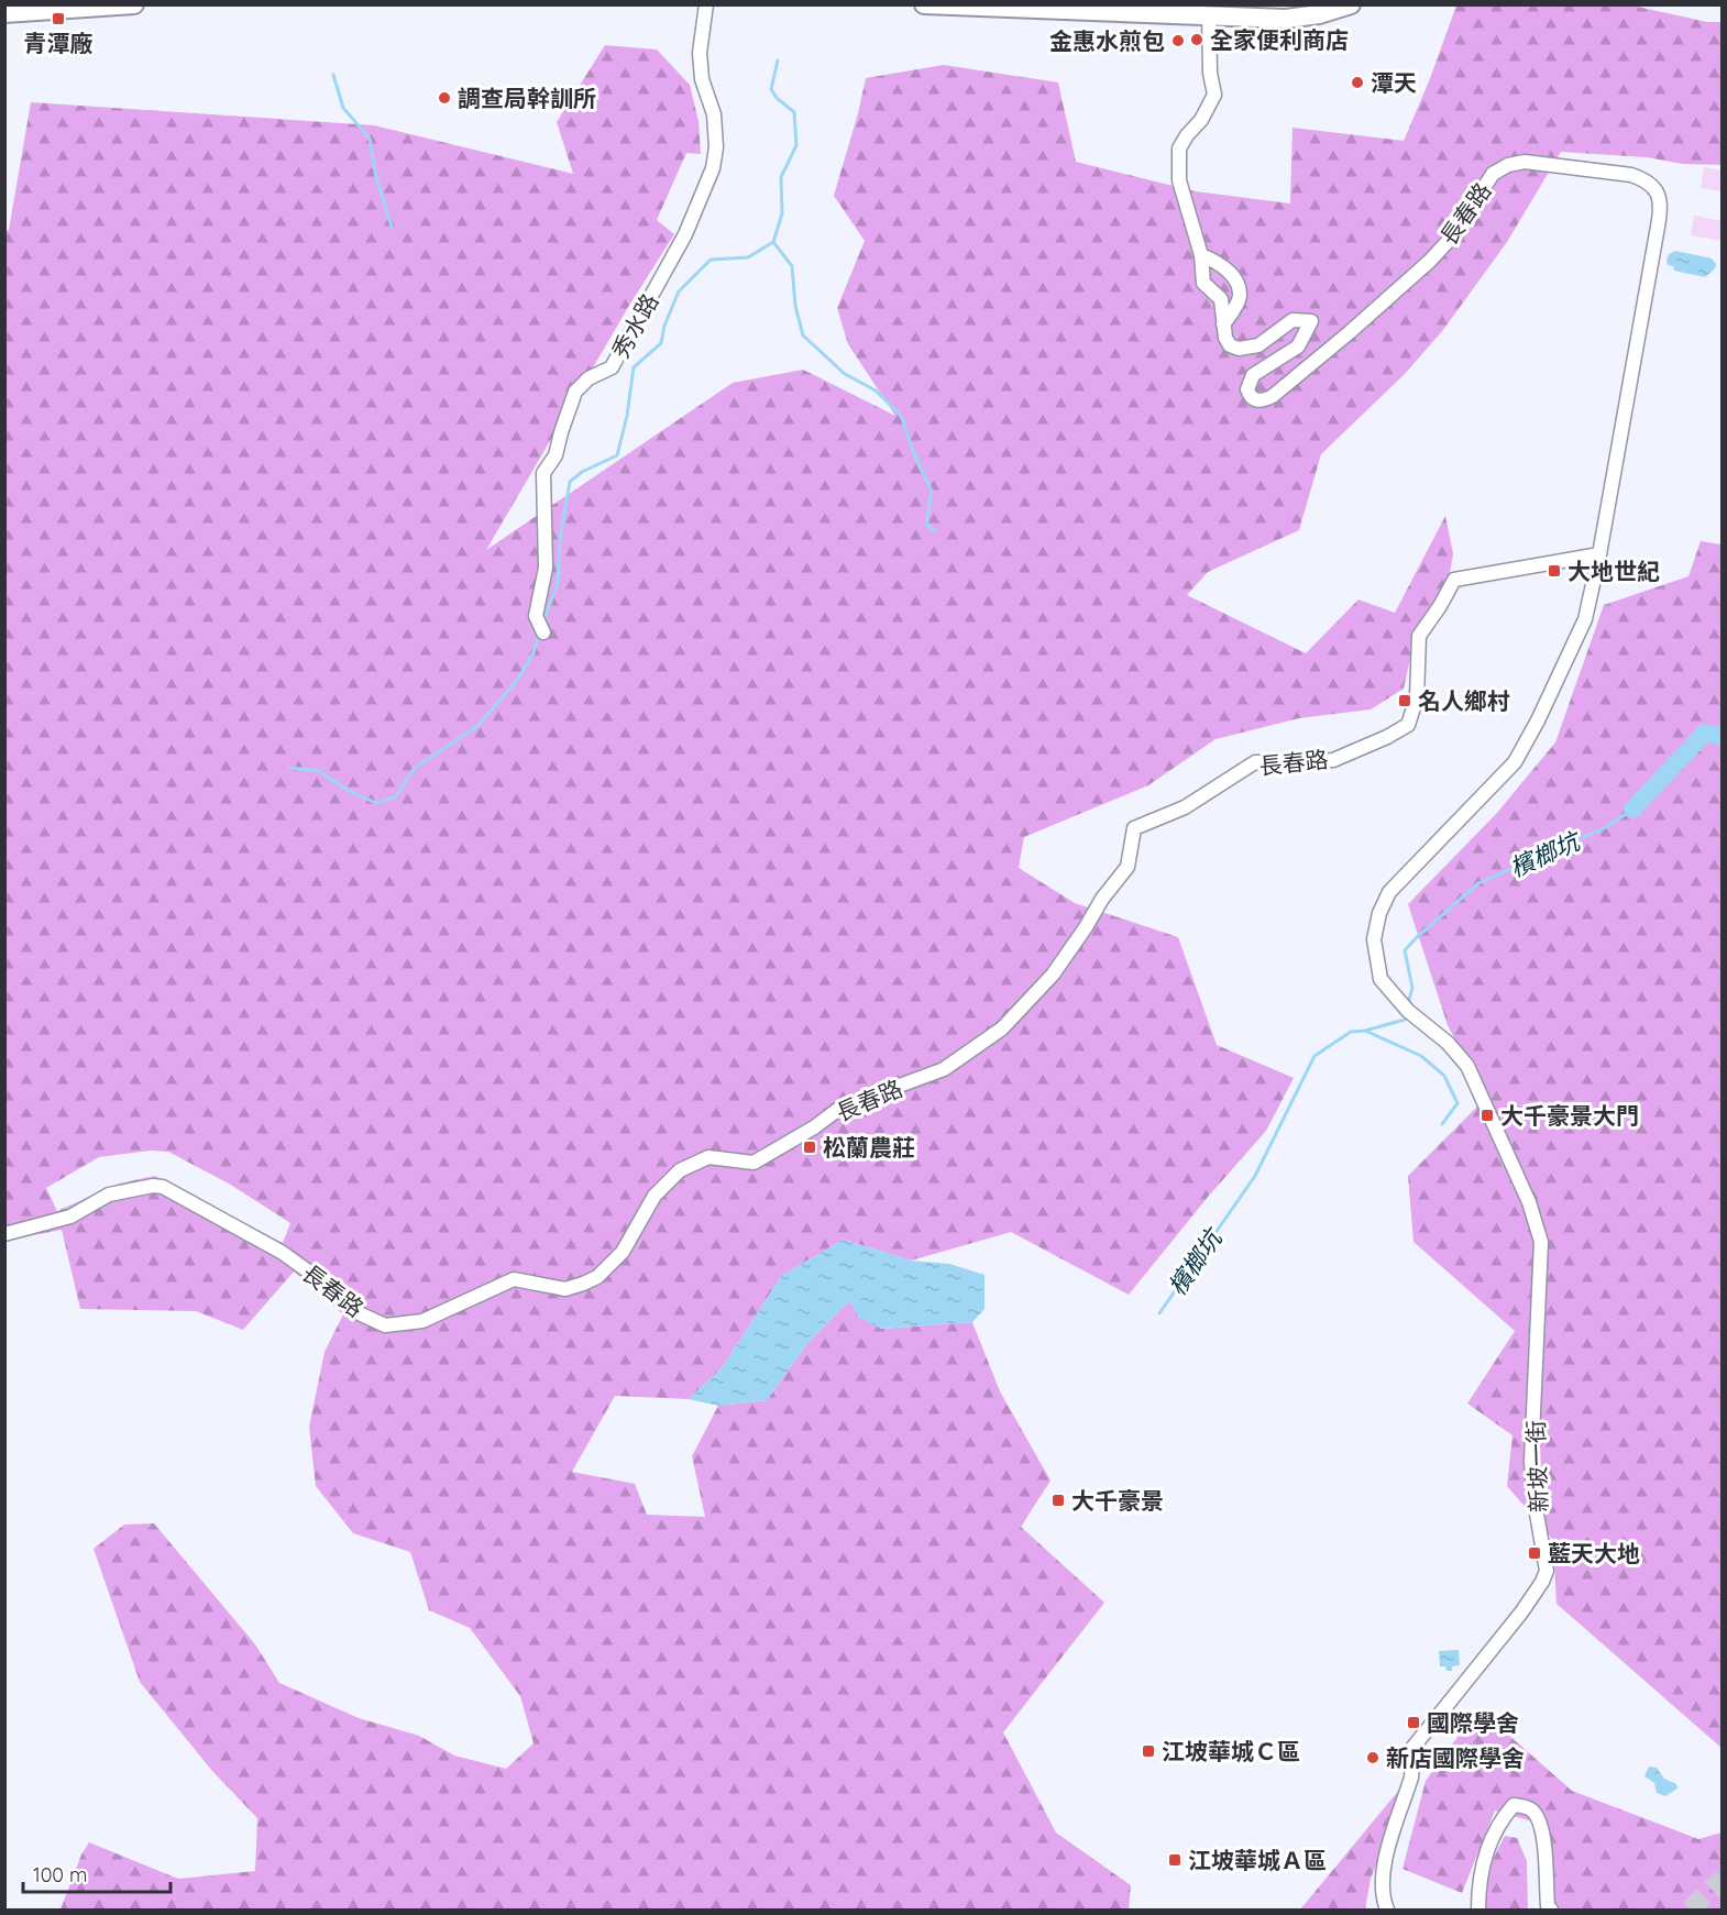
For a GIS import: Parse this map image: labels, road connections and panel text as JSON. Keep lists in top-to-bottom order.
{
  "streets": {
    "street": ["長春路", "秀水路", "新坡一街"]
  },
  "crossings": [
    ["長春路", "新坡一街"]
  ],
  "water": ["檳榔坑"],
  "places": {
    "transit": [
      "青潭廠",
      "大地世紀",
      "名人鄉村",
      "大千豪景大門",
      "松蘭農莊",
      "大千豪景",
      "藍天大地",
      "國際學舍",
      "江坡華城Ｃ區",
      "江坡華城Ａ區"
    ],
    "other": [
      "全家便利商店",
      "金惠水煎包",
      "潭天",
      "調查局幹訓所",
      "新店國際學舍"
    ]
  },
  "scale_bar": "100 m"
}
